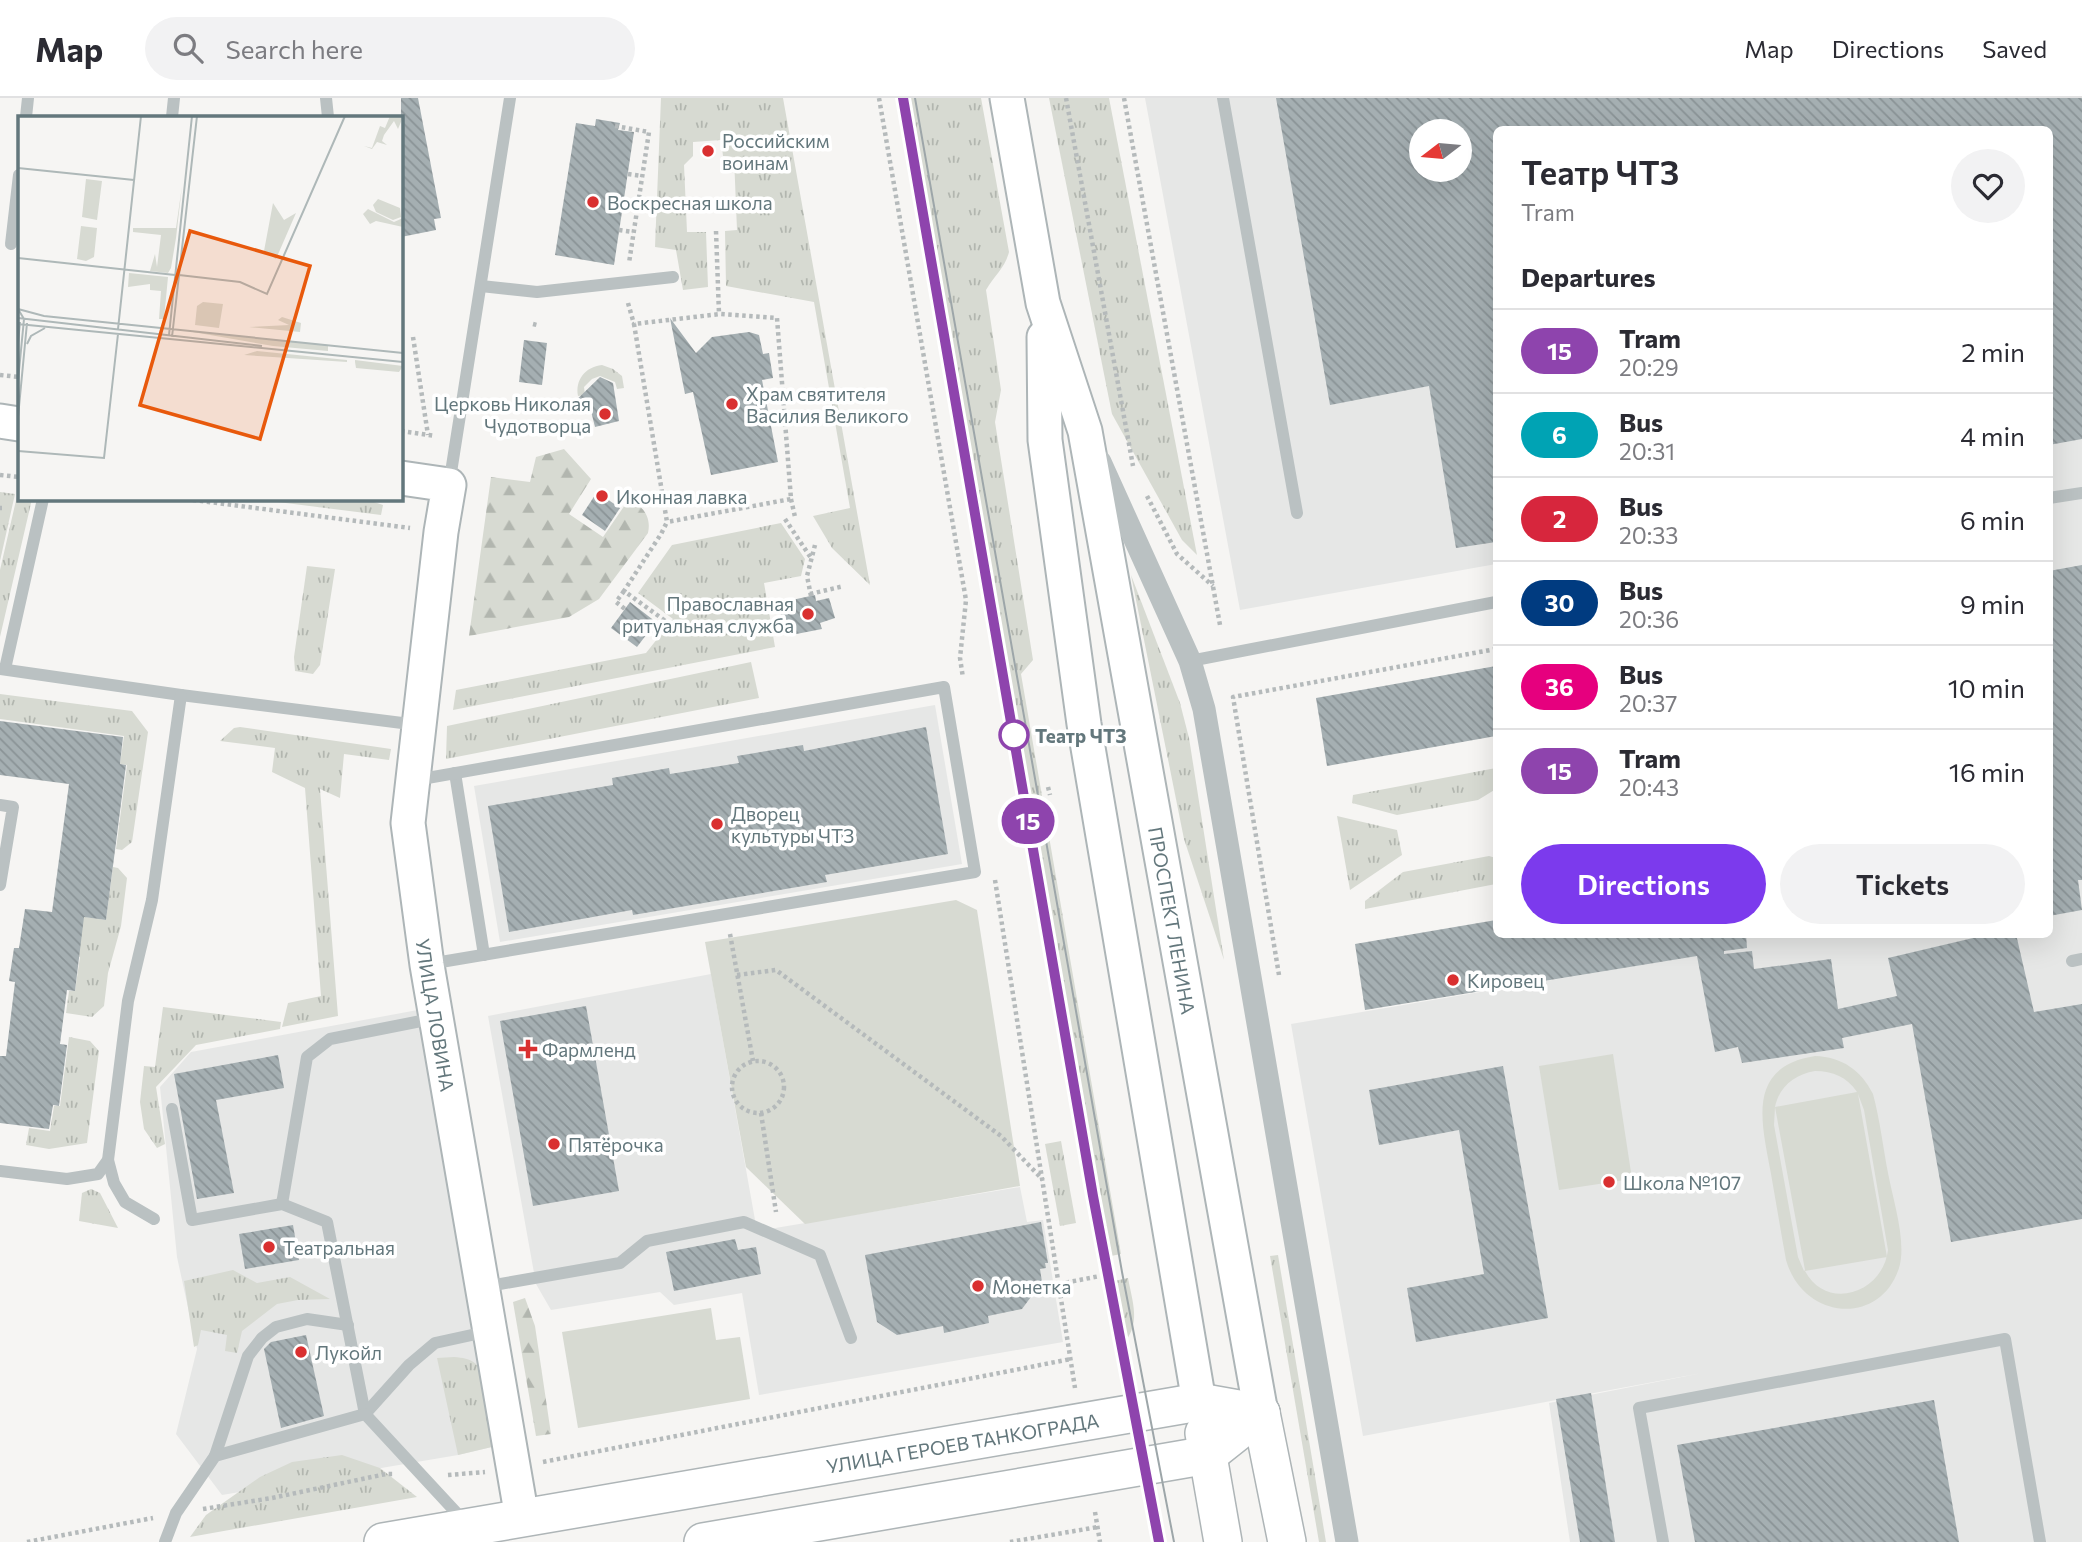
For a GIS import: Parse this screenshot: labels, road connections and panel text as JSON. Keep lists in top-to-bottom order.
{
  "streets": {
    "main road": ["ПРОСПЕКТ ЛЕНИНА", "УЛИЦА ЛОВИНА", "УЛИЦА ГЕРОЕВ ТАНКОГРАДА"]
  },
  "crossings": [
    ["ПРОСПЕКТ ЛЕНИНА", "УЛИЦА ГЕРОЕВ ТАНКОГРАДА"],
    ["УЛИЦА ЛОВИНА", "УЛИЦА ГЕРОЕВ ТАНКОГРАДА"]
  ],
  "places": {
    "other": [
      "Российским воинам",
      "Воскресная школа",
      "Храм святителя Василия Великого",
      "Церковь Николая Чудотворца",
      "Иконная лавка",
      "Православная ритуальная служба",
      "Театр ЧТЗ",
      "Дворец культуры ЧТЗ",
      "Кировец",
      "Пятёрочка",
      "Школа №107",
      "Театральная",
      "Монетка",
      "Лукойл"
    ],
    "health": ["Фармленд"]
  },
  "lines": ["tram line 15"],
  "north": "left",
  "page": {
    "header": "Map",
    "search": "Search here",
    "nav": ["Map", "Directions", "Saved"],
    "on_map": "15",
    "heading": [
      ["Театр ЧТЗ", "Tram"],
      "Departures"
    ],
    "list": [
      {
        "mark": "15",
        "name": "Tram",
        "note": "20:29",
        "value": "2 min"
      },
      {
        "mark": "6",
        "name": "Bus",
        "note": "20:31",
        "value": "4 min"
      },
      {
        "mark": "2",
        "name": "Bus",
        "note": "20:33",
        "value": "6 min"
      },
      {
        "mark": "30",
        "name": "Bus",
        "note": "20:36",
        "value": "9 min"
      },
      {
        "mark": "36",
        "name": "Bus",
        "note": "20:37",
        "value": "10 min"
      },
      {
        "mark": "15",
        "name": "Tram",
        "note": "20:43",
        "value": "16 min"
      }
    ],
    "buttons": ["Directions", "Tickets"]
  }
}
